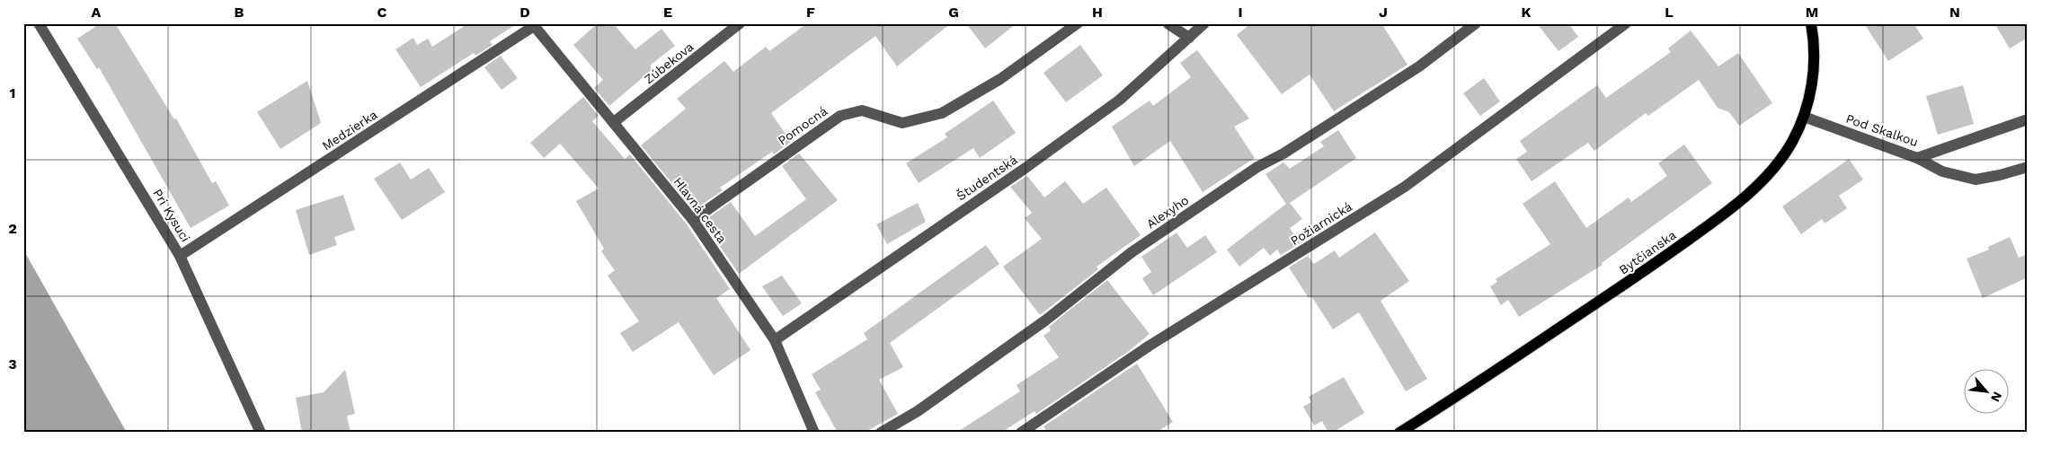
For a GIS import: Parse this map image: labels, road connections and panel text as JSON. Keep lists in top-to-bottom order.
{
  "streets": {
    "main road": ["Bytčianska"],
    "street": [
      "Zúbekova",
      "Pomocná",
      "Medzierka",
      "Pod Skalkou",
      "Študentská",
      "Hlavná cesta",
      "Alexyho",
      "Pri Kysuci",
      "Požiarnická"
    ]
  },
  "crossings": [
    ["Zúbekova", "Hlavná cesta"],
    ["Pomocná", "Hlavná cesta"],
    ["Medzierka", "Hlavná cesta"],
    ["Medzierka", "Pri Kysuci"],
    ["Pod Skalkou", "Bytčianska"],
    ["Študentská", "Hlavná cesta"]
  ],
  "north": "bottom right",
  "grid": {
    "columns": [
      "A",
      "B",
      "C",
      "D",
      "E",
      "F",
      "G",
      "H",
      "I",
      "J",
      "K",
      "L",
      "M",
      "N"
    ],
    "rows": ["1", "2", "3"]
  }
}
